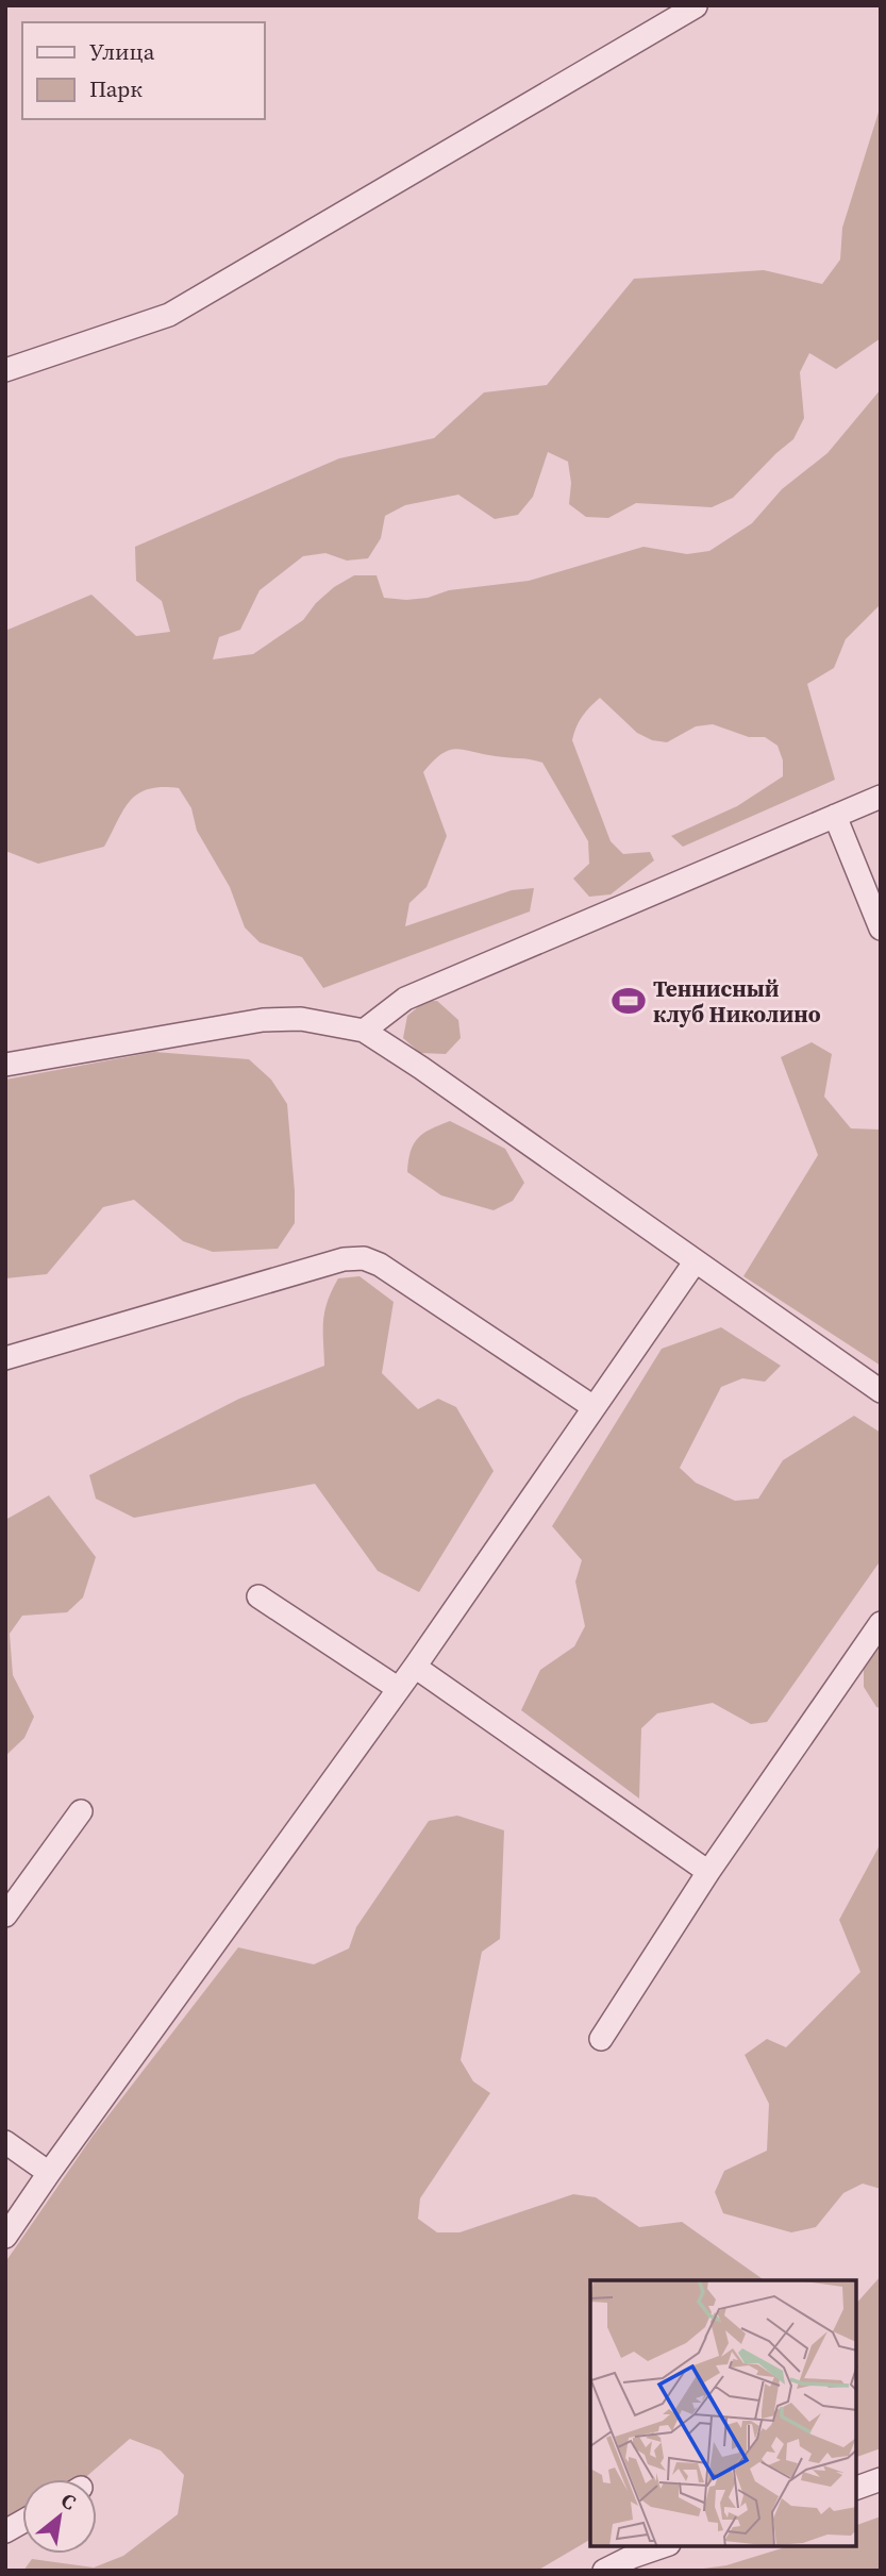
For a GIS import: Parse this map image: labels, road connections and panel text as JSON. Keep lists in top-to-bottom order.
{
  "places": {
    "sports": ["Теннисный клуб Николино"]
  },
  "legend": ["Улица", "Парк"],
  "north": "top right"
}
